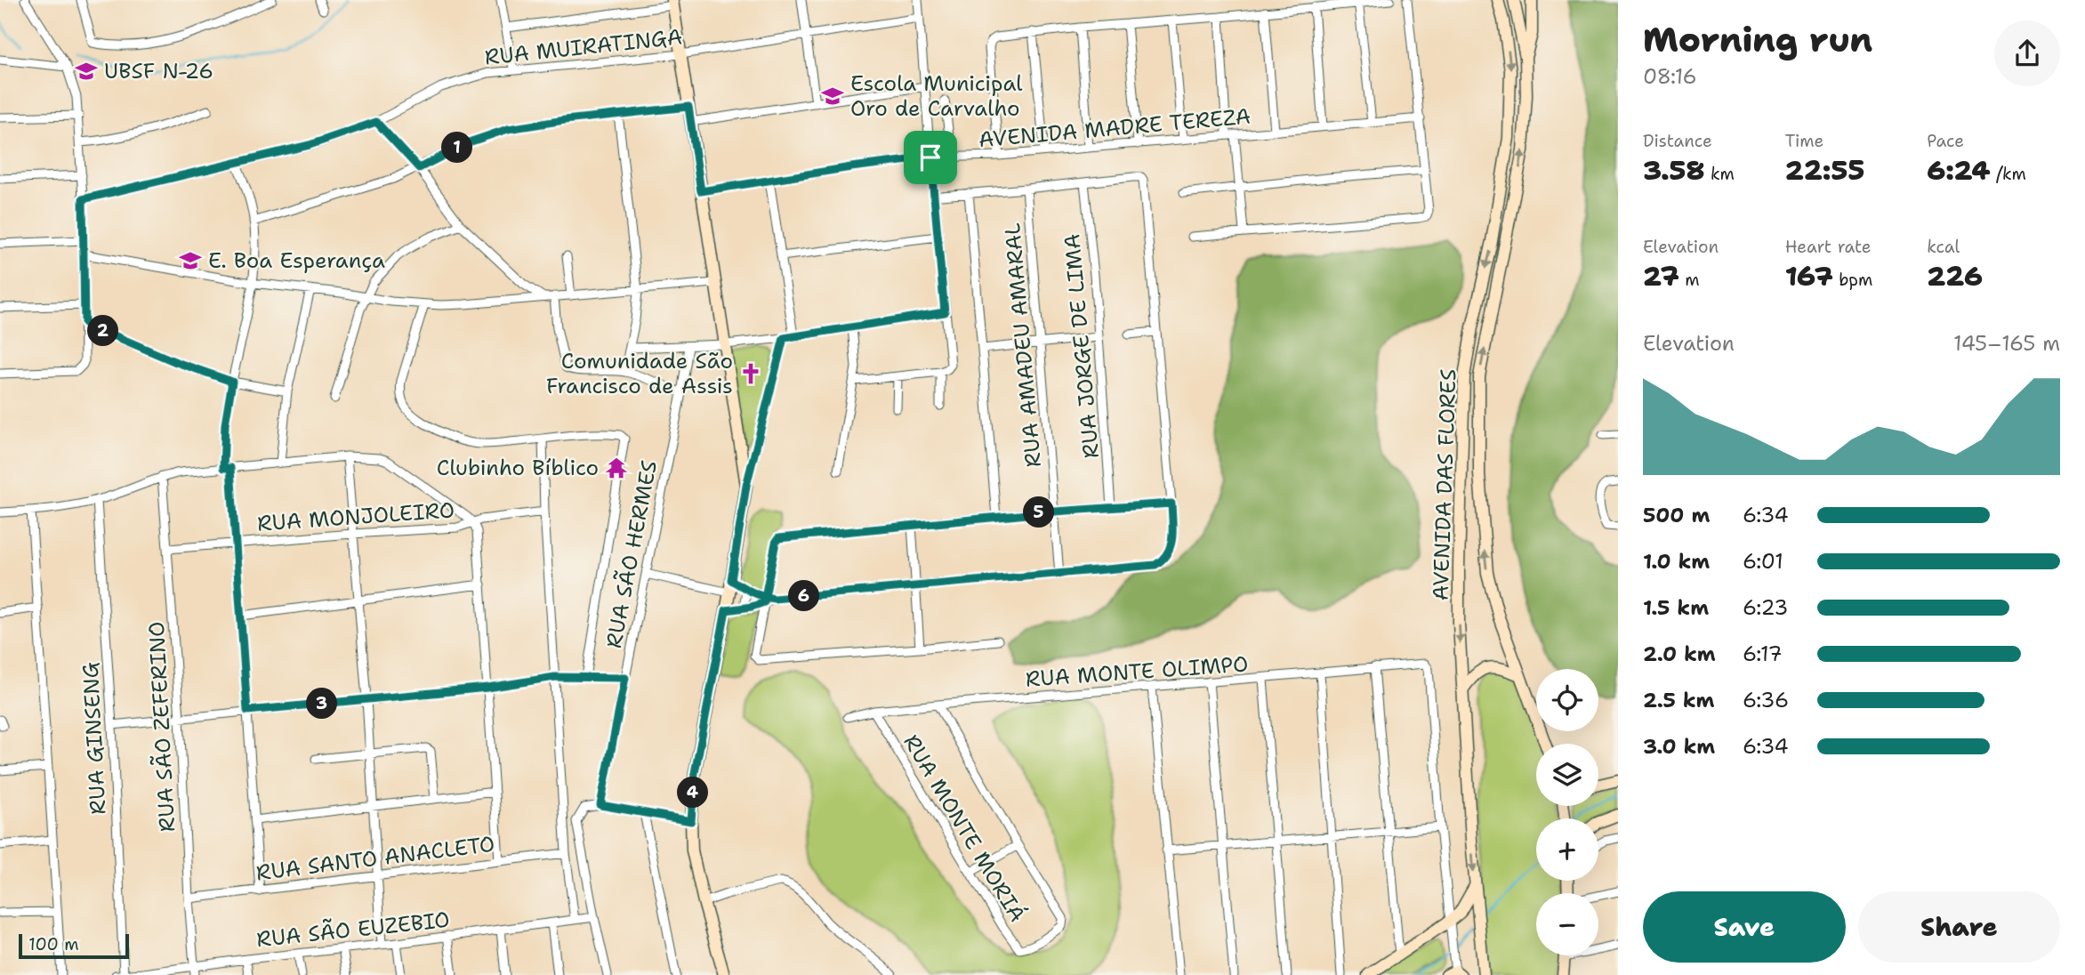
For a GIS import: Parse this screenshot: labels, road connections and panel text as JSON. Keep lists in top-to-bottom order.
{
  "streets": {
    "main road": ["AVENIDA DAS FLORES"],
    "street": [
      "RUA MUIRATINGA",
      "AVENIDA MADRE TEREZA",
      "RUA AMADEU AMARAL",
      "RUA JORGE DE LIMA",
      "RUA MONJOLEIRO",
      "RUA SÃO HERMES",
      "RUA MONTE OLIMPO",
      "RUA SÃO ZEFERINO",
      "RUA GINSENG",
      "RUA MONTE MORIÁ",
      "RUA SANTO ANACLETO",
      "RUA SÃO EUZEBIO"
    ]
  },
  "crossings": [
    ["RUA MONJOLEIRO", "RUA SÃO ZEFERINO"],
    ["RUA MONTE OLIMPO", "RUA MONTE MORIÁ"],
    ["RUA SÃO ZEFERINO", "RUA SANTO ANACLETO"],
    ["RUA SÃO ZEFERINO", "RUA SÃO EUZEBIO"],
    ["RUA GINSENG", "RUA SÃO EUZEBIO"]
  ],
  "places": {
    "school or university": ["UBSF N-26", "Escola Municipal Oro de Carvalho", "E. Boa Esperança"],
    "church": ["Comunidade São Francisco de Assis"],
    "temple": ["Clubinho Bíblico"]
  },
  "scale_bar": "100 m",
  "page": {
    "heading": ["Morning run", "08:16"],
    "stats": [
      ["Distance", "3.58 km"],
      ["Time", "22:55"],
      ["Pace", "6:24 /km"],
      ["Elevation", "27 m"],
      ["Heart rate", "167 bpm"],
      ["kcal", "226"]
    ],
    "pins": [
      "1",
      "2",
      "5",
      "6",
      "3",
      "4"
    ],
    "chart": ["Elevation", "145–165 m"],
    "list": [
      {
        "name": "500 m",
        "note": "6:34"
      },
      {
        "name": "1.0 km",
        "note": "6:01"
      },
      {
        "name": "1.5 km",
        "note": "6:23"
      },
      {
        "name": "2.0 km",
        "note": "6:17"
      },
      {
        "name": "2.5 km",
        "note": "6:36"
      },
      {
        "name": "3.0 km",
        "note": "6:34"
      }
    ],
    "map_buttons": ["+", "−"],
    "buttons": ["Save", "Share"],
    "scale": "100 m"
  }
}
